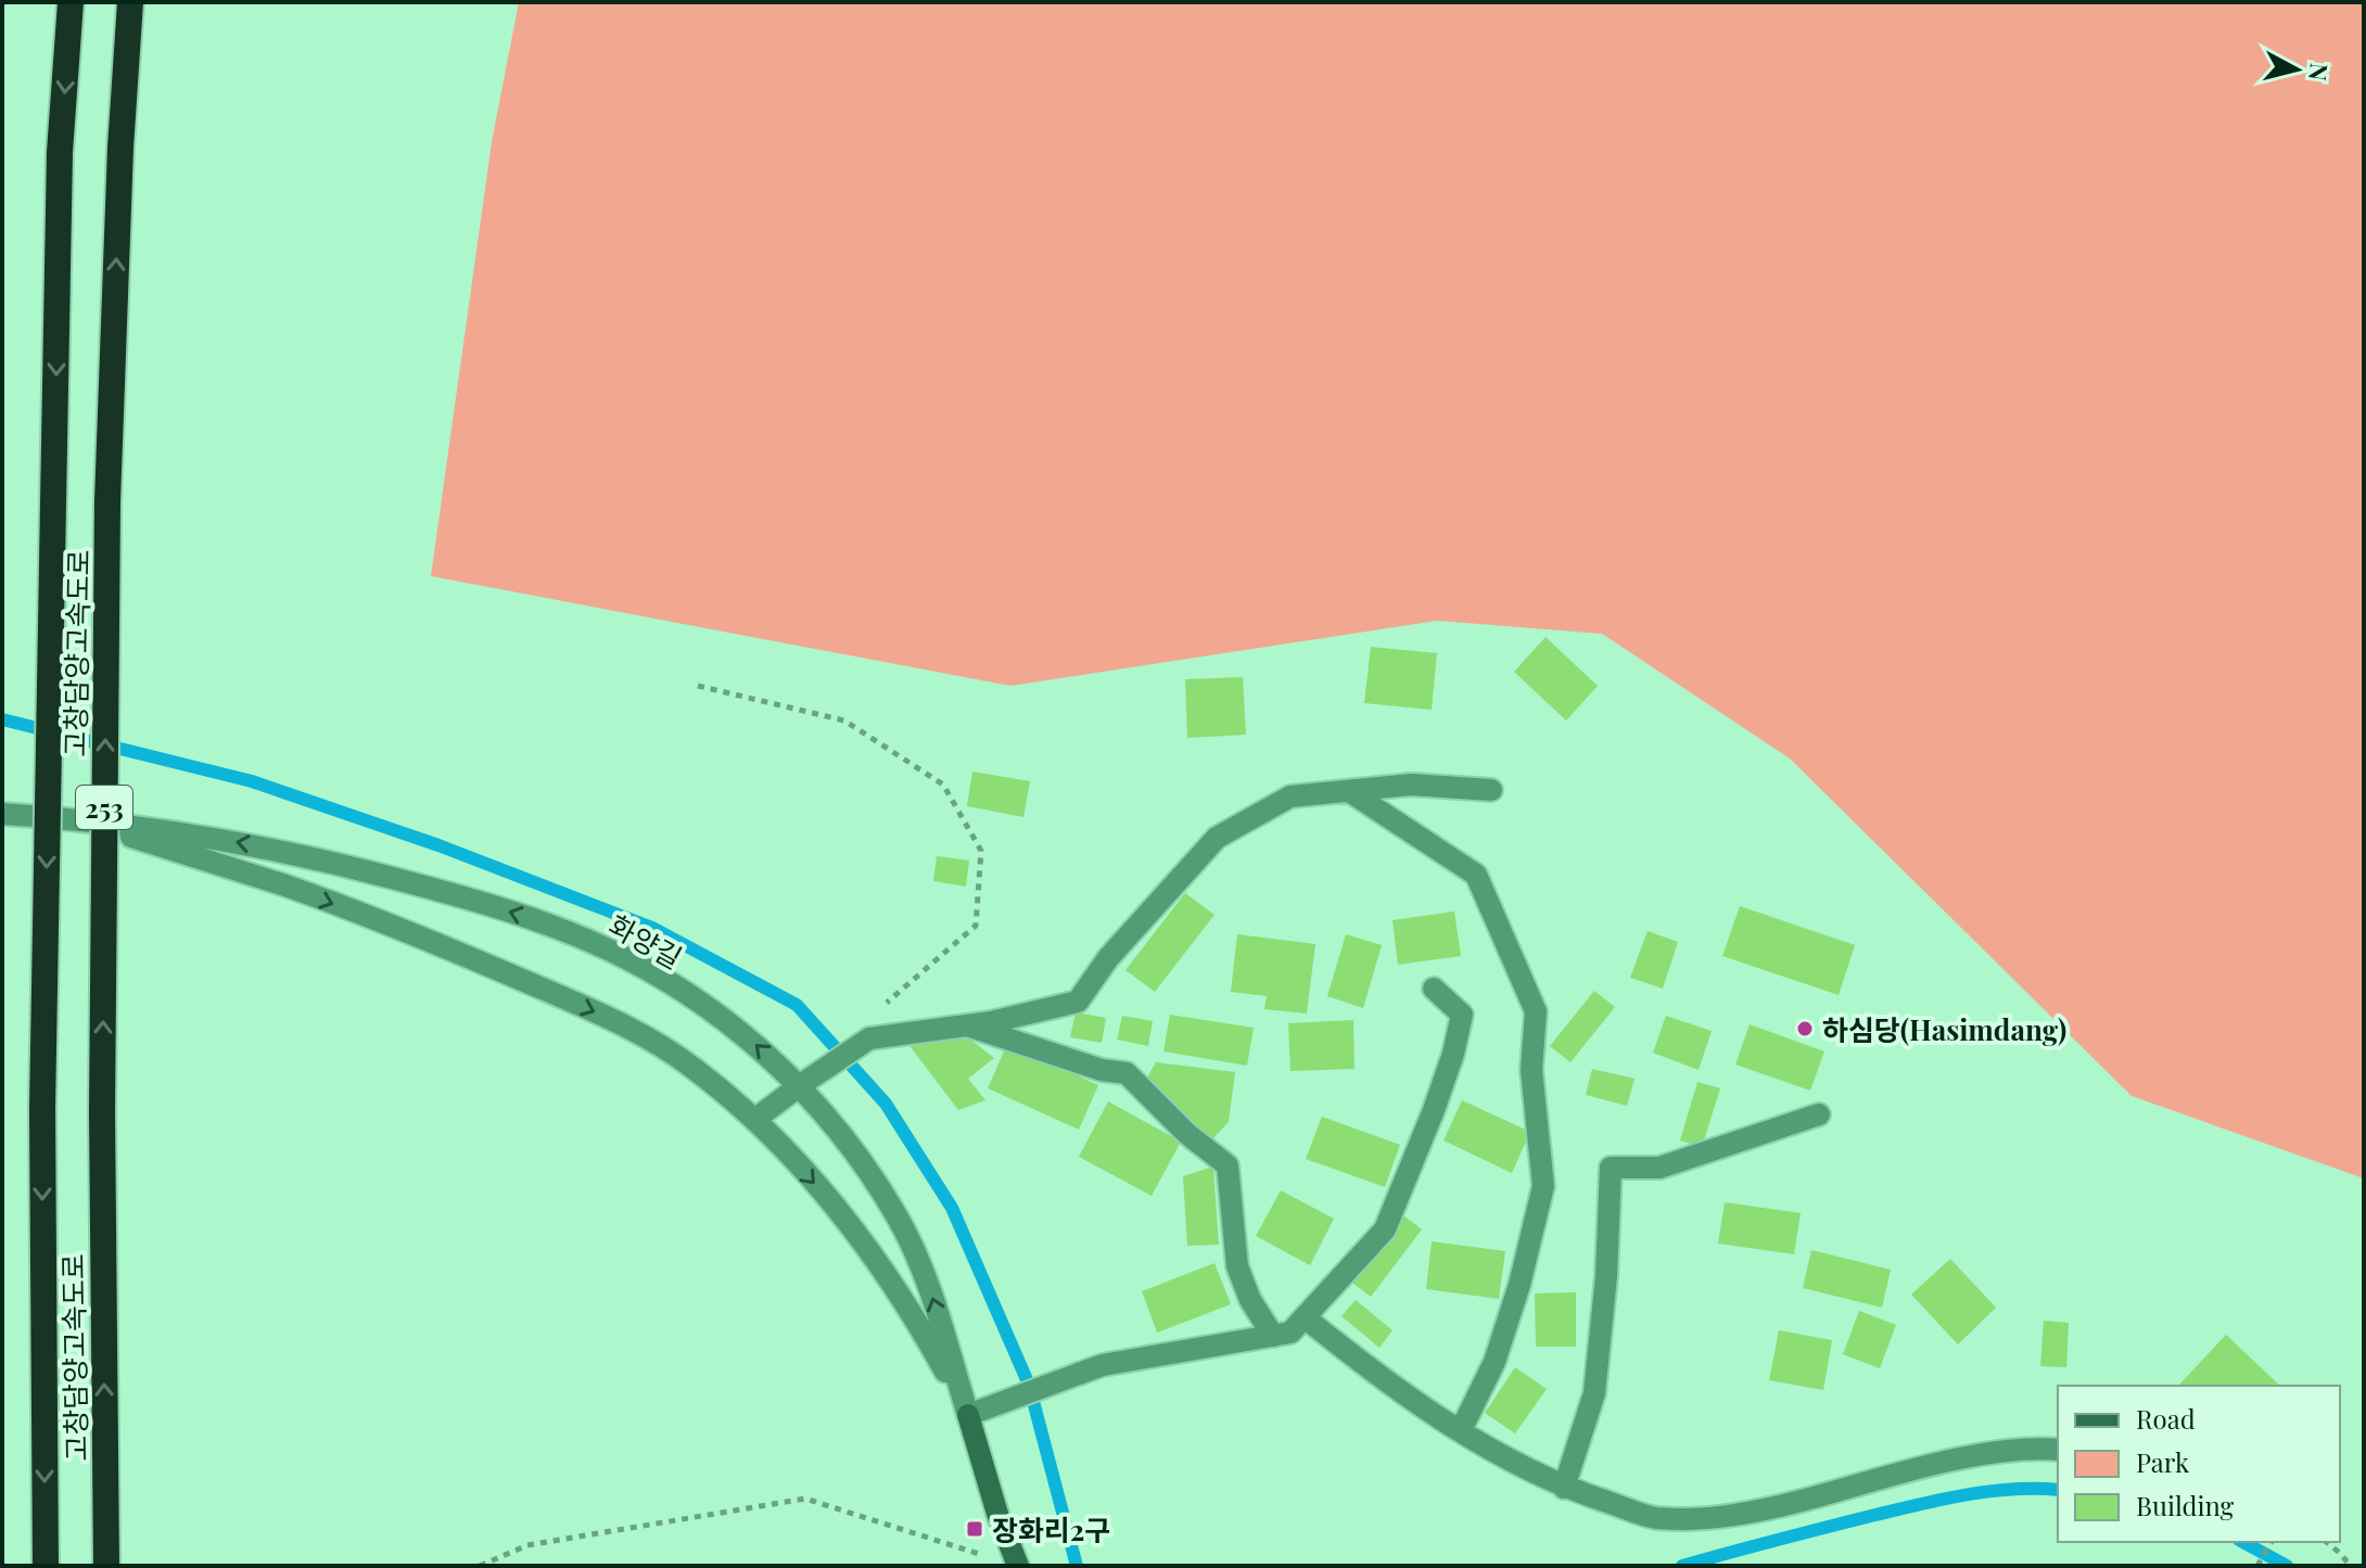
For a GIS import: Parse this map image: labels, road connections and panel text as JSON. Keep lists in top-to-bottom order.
{
  "streets": {
    "highway": ["고창담양고속도로", "253"],
    "street": ["화양길"]
  },
  "places": {
    "other": ["하심당(Hasimdang)"],
    "transit": ["장화리2구"]
  },
  "legend": ["Road", "Park", "Building"],
  "north": "right"
}
